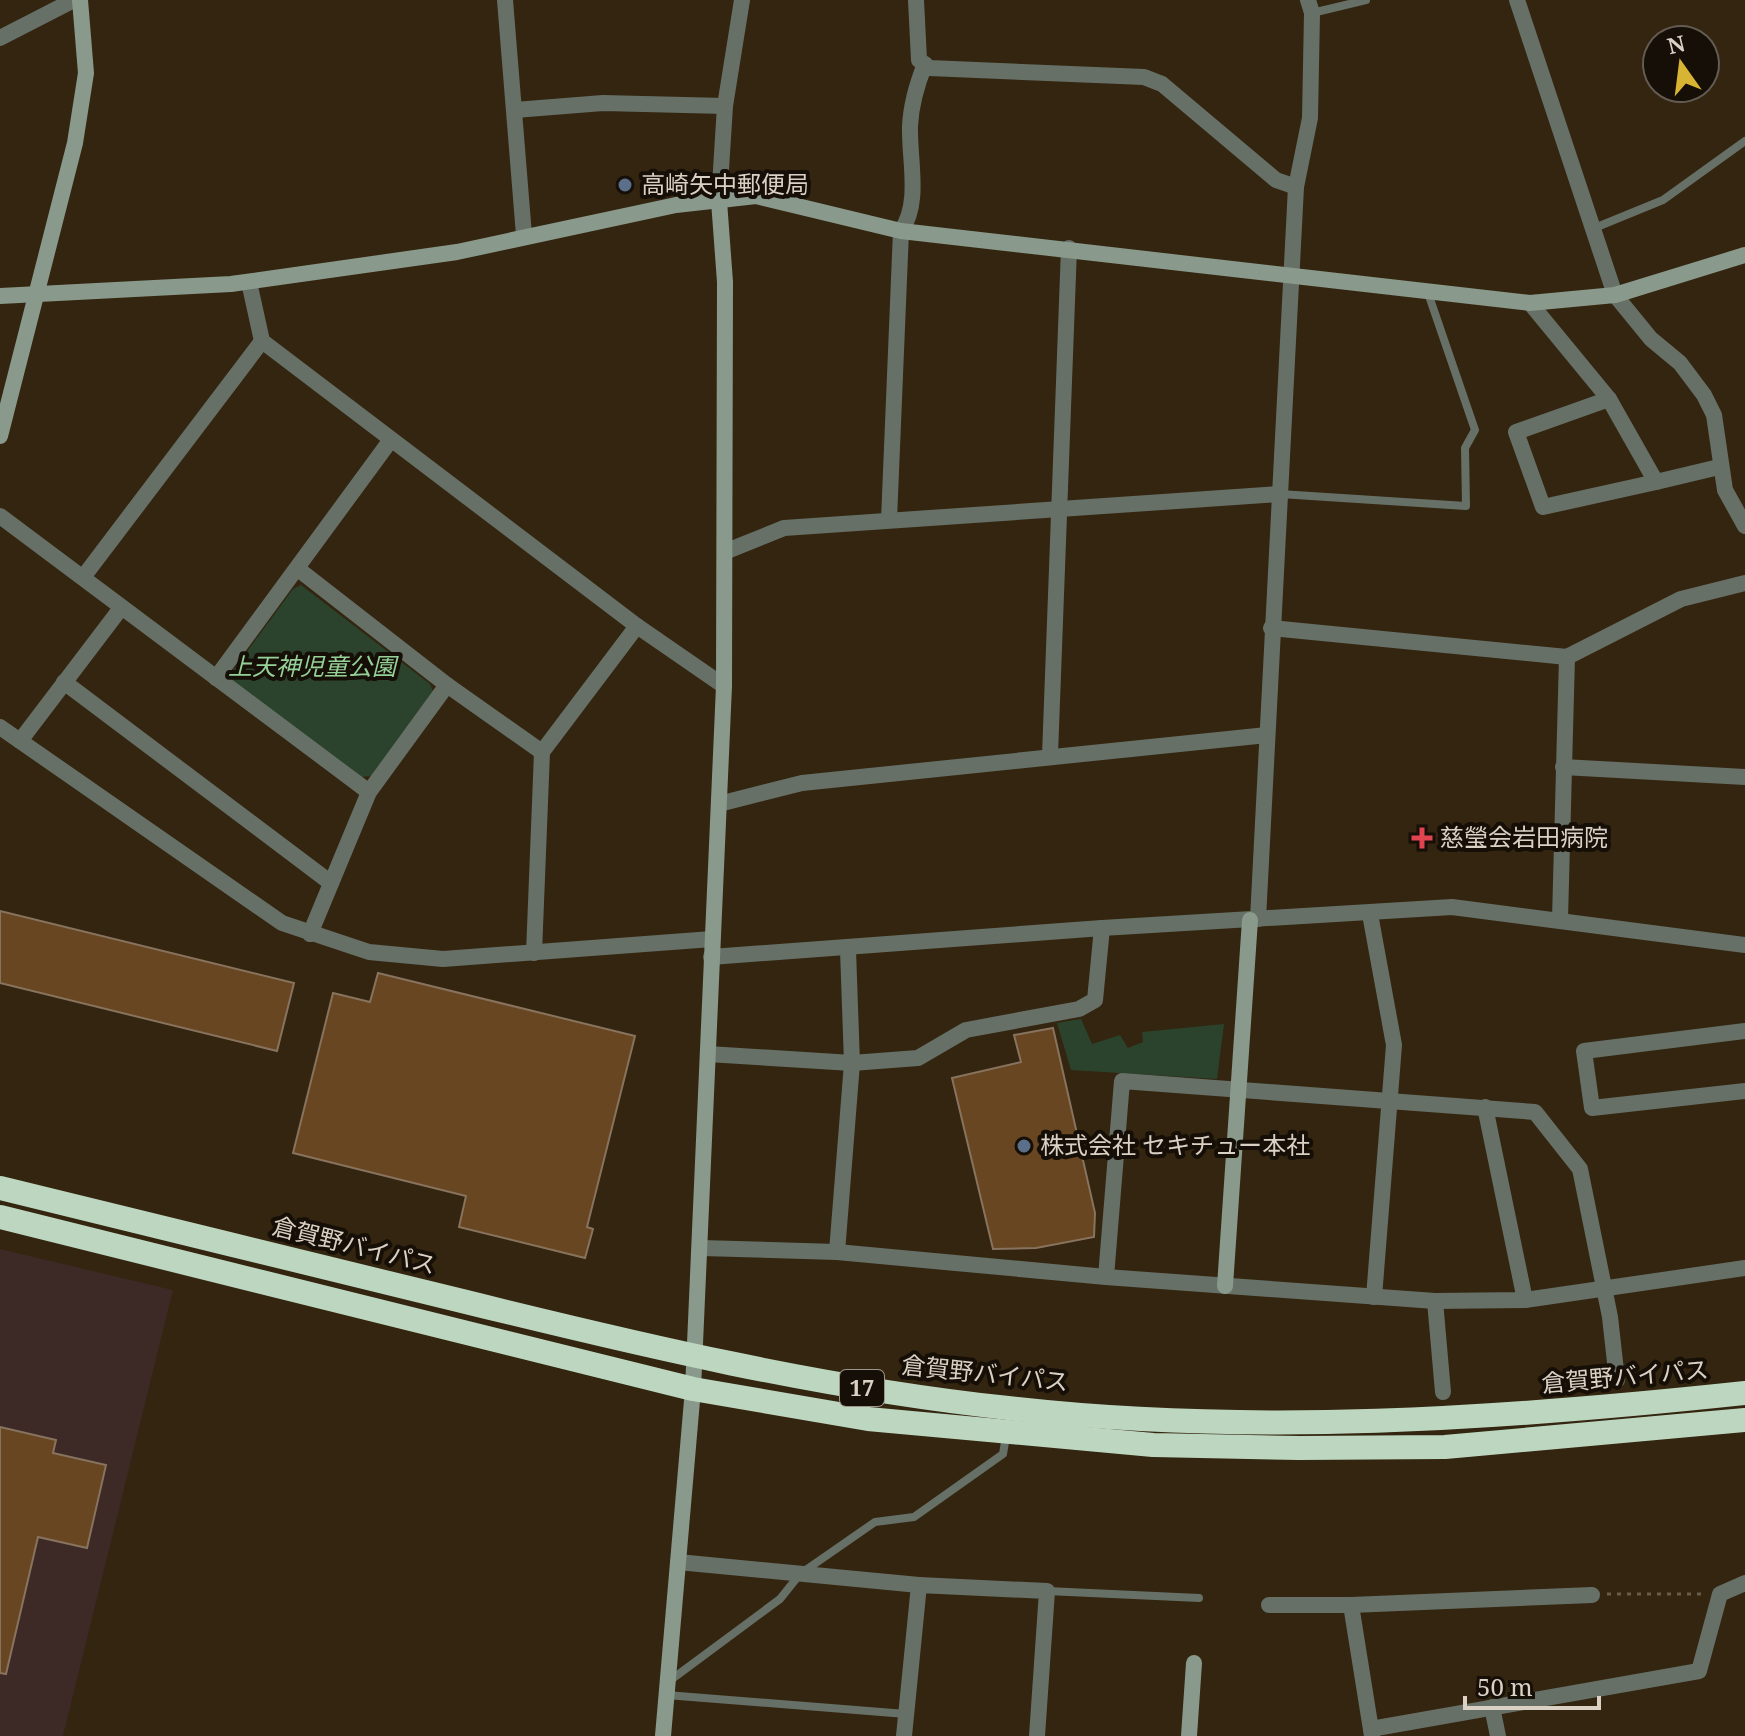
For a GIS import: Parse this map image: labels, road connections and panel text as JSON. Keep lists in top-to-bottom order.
{
  "streets": {
    "highway": ["倉賀野バイパス", "17"]
  },
  "parks": ["上天神児童公園"],
  "places": {
    "other": ["高崎矢中郵便局", "株式会社 セキチュー本社"],
    "health": ["慈瑩会岩田病院"]
  },
  "scale_bar": "50 m",
  "north": "top"
}
